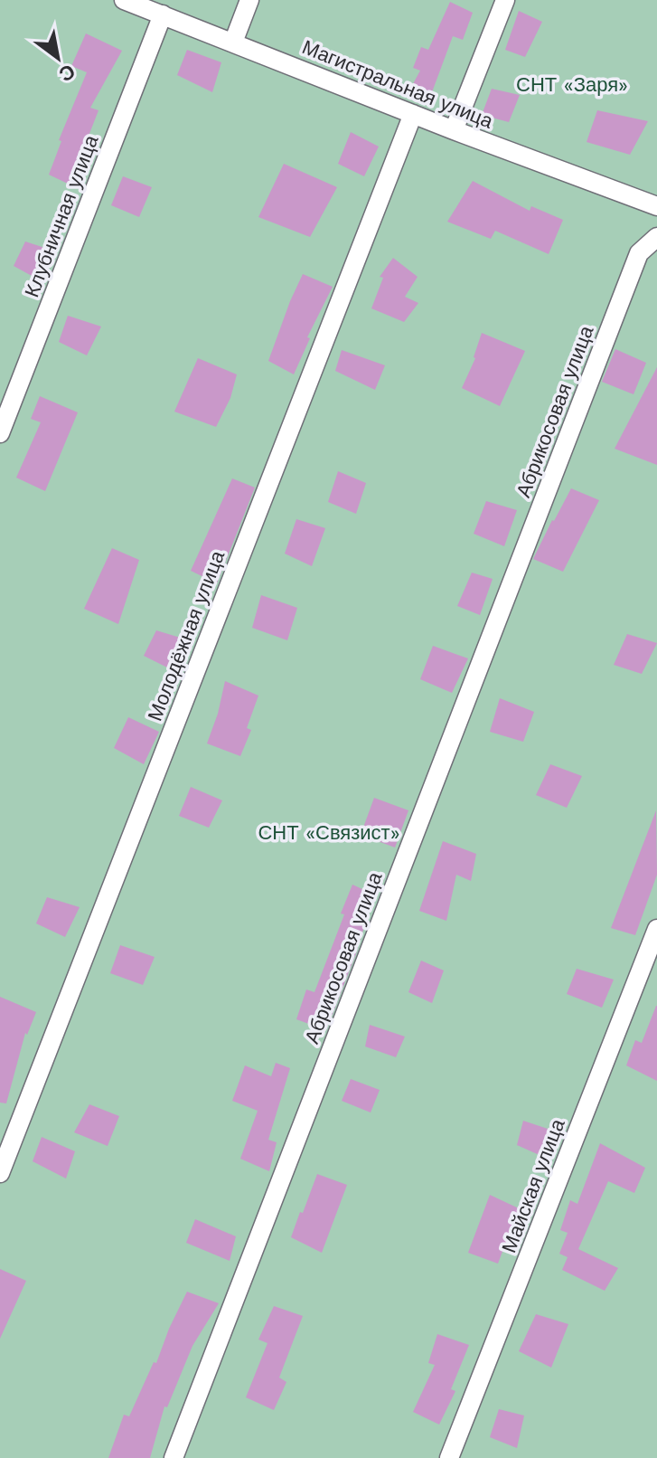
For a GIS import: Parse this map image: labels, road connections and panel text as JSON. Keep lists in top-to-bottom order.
{
  "streets": {
    "street": [
      "Магистральная улица",
      "Клубничная улица",
      "Абрикосовая улица",
      "Молодёжная улица",
      "Майская улица"
    ]
  },
  "crossings": [
    ["Магистральная улица", "Клубничная улица"],
    ["Магистральная улица", "Молодёжная улица"]
  ],
  "parks": ["СНТ «Заря»", "СНТ «Связист»"],
  "north": "bottom right"
}
